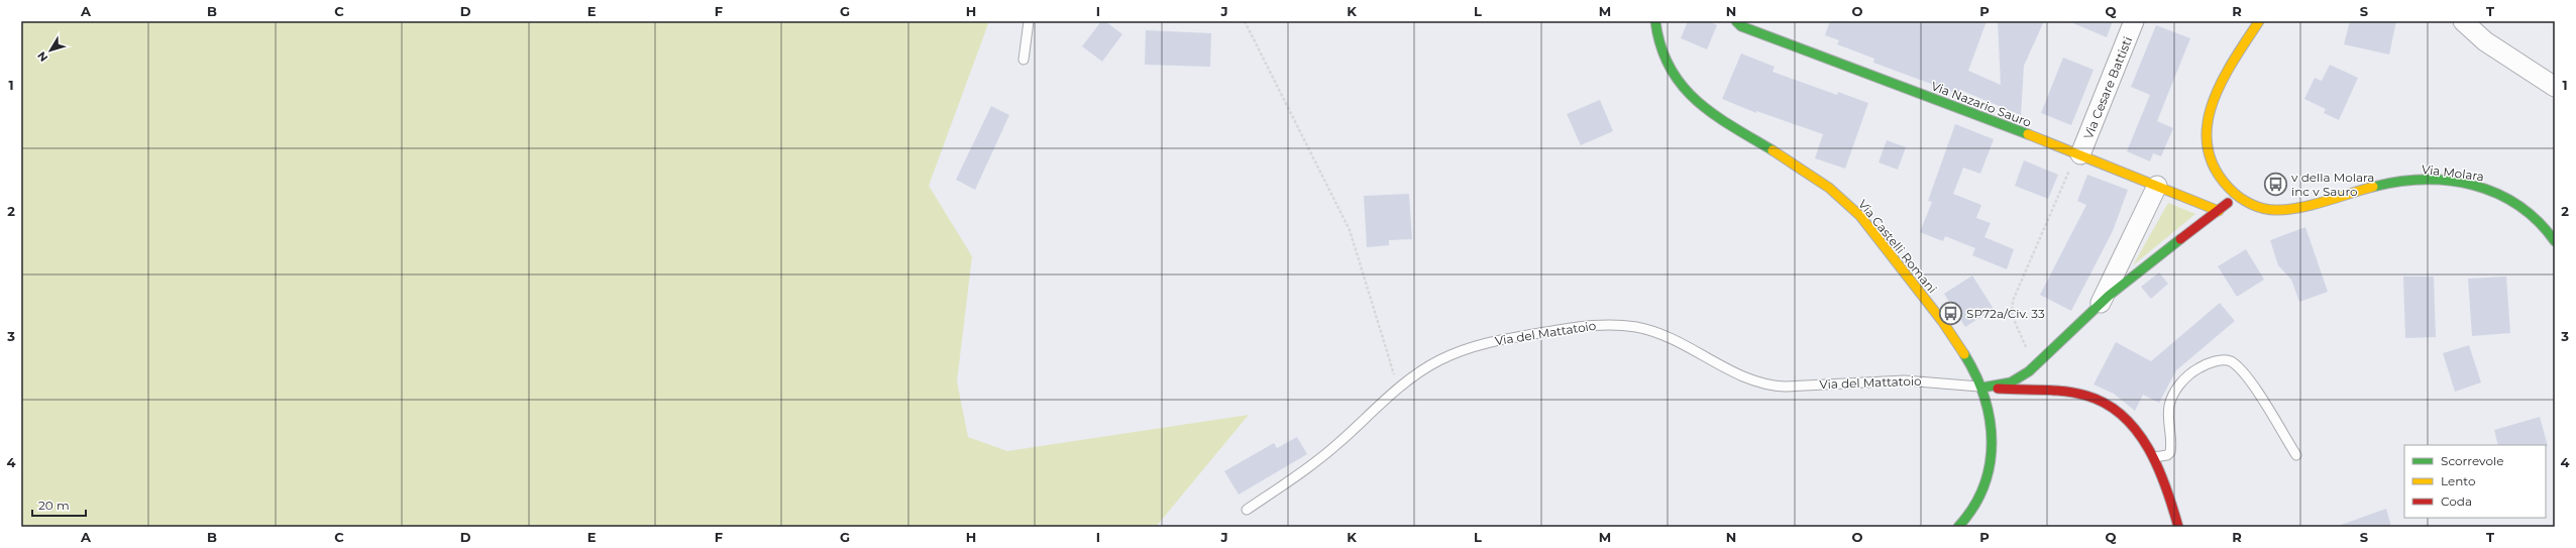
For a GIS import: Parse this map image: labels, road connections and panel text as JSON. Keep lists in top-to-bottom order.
{
  "streets": {
    "street": [
      "Via Cesare Battisti",
      "Via Nazario Sauro",
      "Via Molara",
      "Via Castelli Romani"
    ],
    "lane": ["Via del Mattatoio"]
  },
  "crossings": [
    ["Via Cesare Battisti", "Via Nazario Sauro"],
    ["Via Castelli Romani", "Via del Mattatoio"]
  ],
  "places": {
    "bus stop": ["v della Molara inc v Sauro", "SP72a/Civ. 33"]
  },
  "legend": ["Scorrevole", "Lento", "Coda"],
  "scale_bar": "20 m",
  "north": "bottom left",
  "grid": {
    "columns": [
      "A",
      "B",
      "C",
      "D",
      "E",
      "F",
      "G",
      "H",
      "I",
      "J",
      "K",
      "L",
      "M",
      "N",
      "O",
      "P",
      "Q",
      "R",
      "S",
      "T"
    ],
    "rows": [
      "1",
      "2",
      "3",
      "4"
    ]
  }
}
